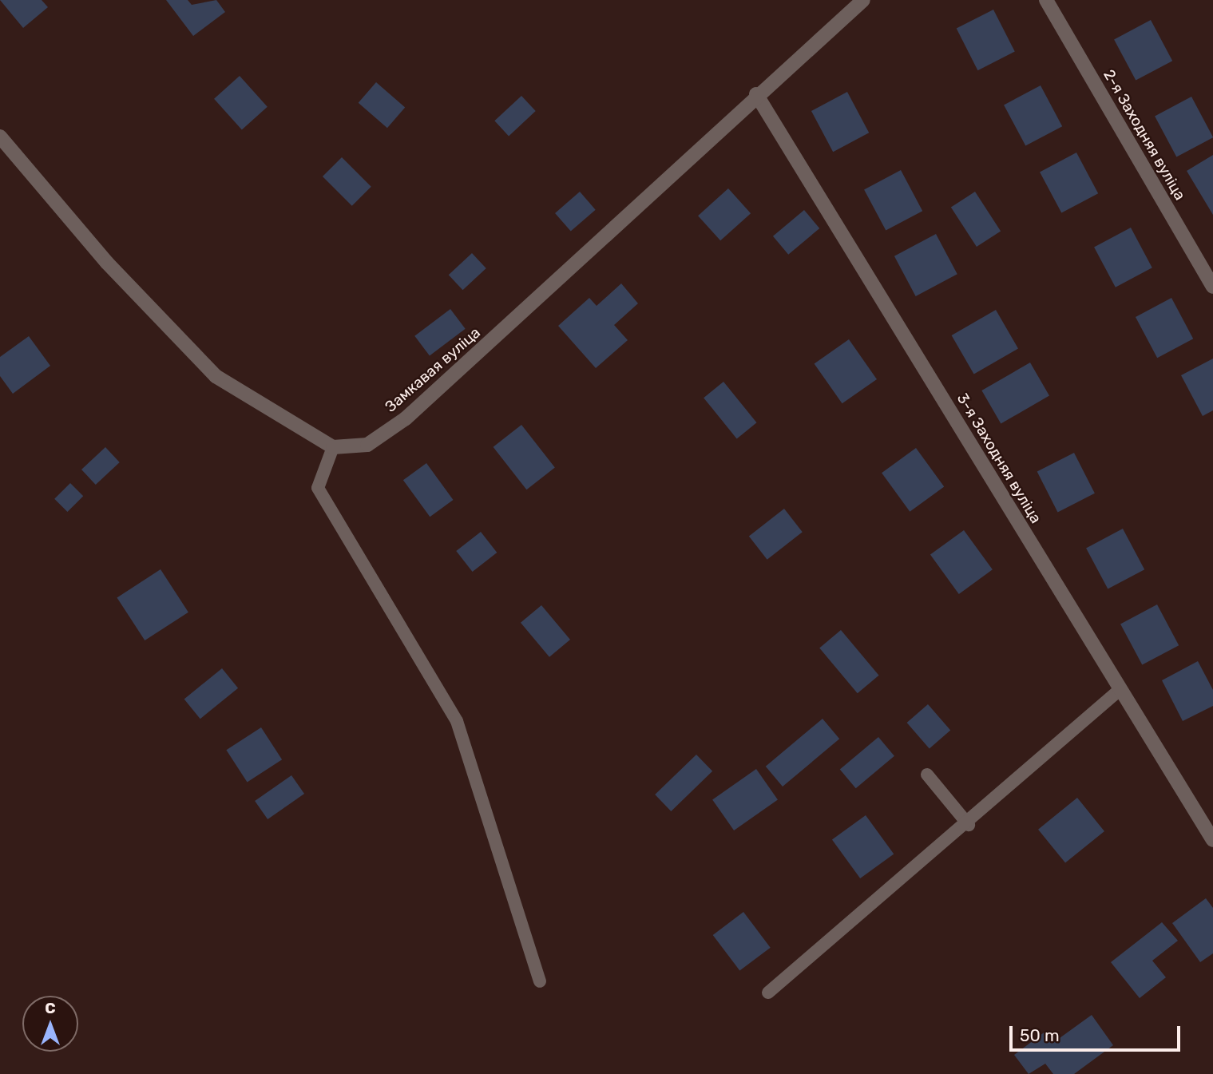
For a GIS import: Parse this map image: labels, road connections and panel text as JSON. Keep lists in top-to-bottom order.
{
  "streets": {
    "street": ["2-я Заходняя вуліца", "Замкавая вуліца", "3-я Заходняя вуліца"]
  },
  "crossings": [
    ["Замкавая вуліца", "3-я Заходняя вуліца"]
  ],
  "scale_bar": "50 m",
  "north": "top"
}
